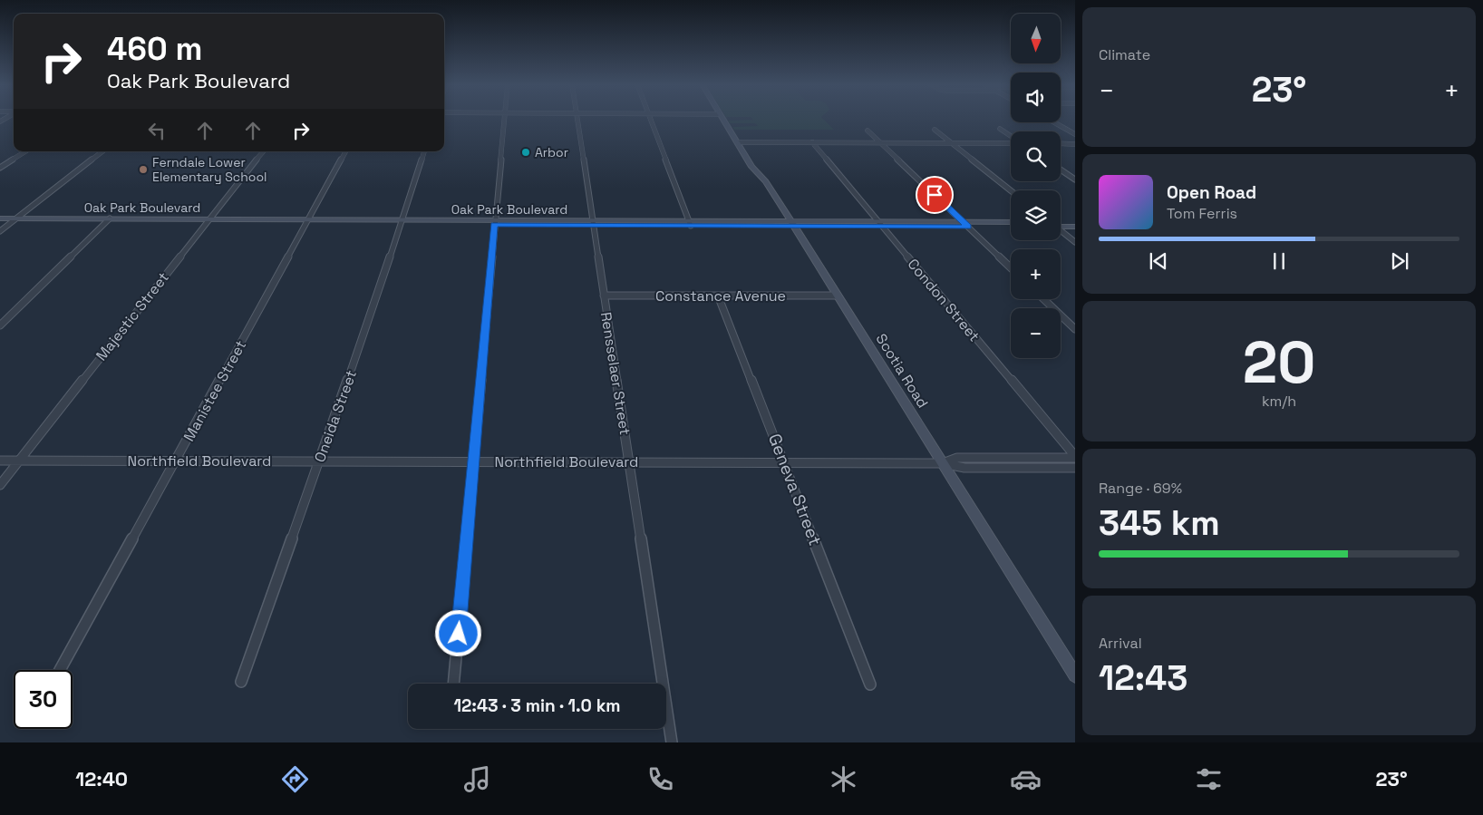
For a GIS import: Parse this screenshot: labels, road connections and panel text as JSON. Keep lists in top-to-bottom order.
{
  "streets": {
    "street": [
      "Oak Park Boulevard",
      "Constance Avenue",
      "Condon Street",
      "Majestic Street",
      "Scotia Road",
      "Rensselaer Street",
      "Manistee Street",
      "Oneida Street",
      "Northfield Boulevard",
      "Geneva Street"
    ]
  },
  "crossings": [
    ["Oak Park Boulevard", "Condon Street"],
    ["Oak Park Boulevard", "Majestic Street"],
    ["Oak Park Boulevard", "Scotia Road"],
    ["Oak Park Boulevard", "Rensselaer Street"],
    ["Oak Park Boulevard", "Manistee Street"],
    ["Oak Park Boulevard", "Oneida Street"],
    ["Constance Avenue", "Scotia Road"],
    ["Constance Avenue", "Rensselaer Street"],
    ["Constance Avenue", "Geneva Street"],
    ["Condon Street", "Northfield Boulevard"],
    ["Majestic Street", "Northfield Boulevard"],
    ["Scotia Road", "Northfield Boulevard"],
    ["Rensselaer Street", "Northfield Boulevard"],
    ["Manistee Street", "Northfield Boulevard"],
    ["Oneida Street", "Northfield Boulevard"],
    ["Northfield Boulevard", "Geneva Street"]
  ],
  "places": ["Arbor", "Ferndale Lower Elementary School"],
  "north": "bottom",
  "page": {
    "tile": [
      "Climate",
      ["20", "km/h"],
      ["Range · 69%", "345 km"],
      ["Arrival", "12:43"]
    ],
    "map_buttons": ["+", "−"],
    "turn": ["460 m", "Oak Park Boulevard"],
    "heat": ["−", "23°", "+"],
    "song": ["Open Road", "Tom Ferris"],
    "limit": "30",
    "trip": "12:43 · 3 min · 1.0 km",
    "tabs": ["12:40", "23°"]
  }
}
